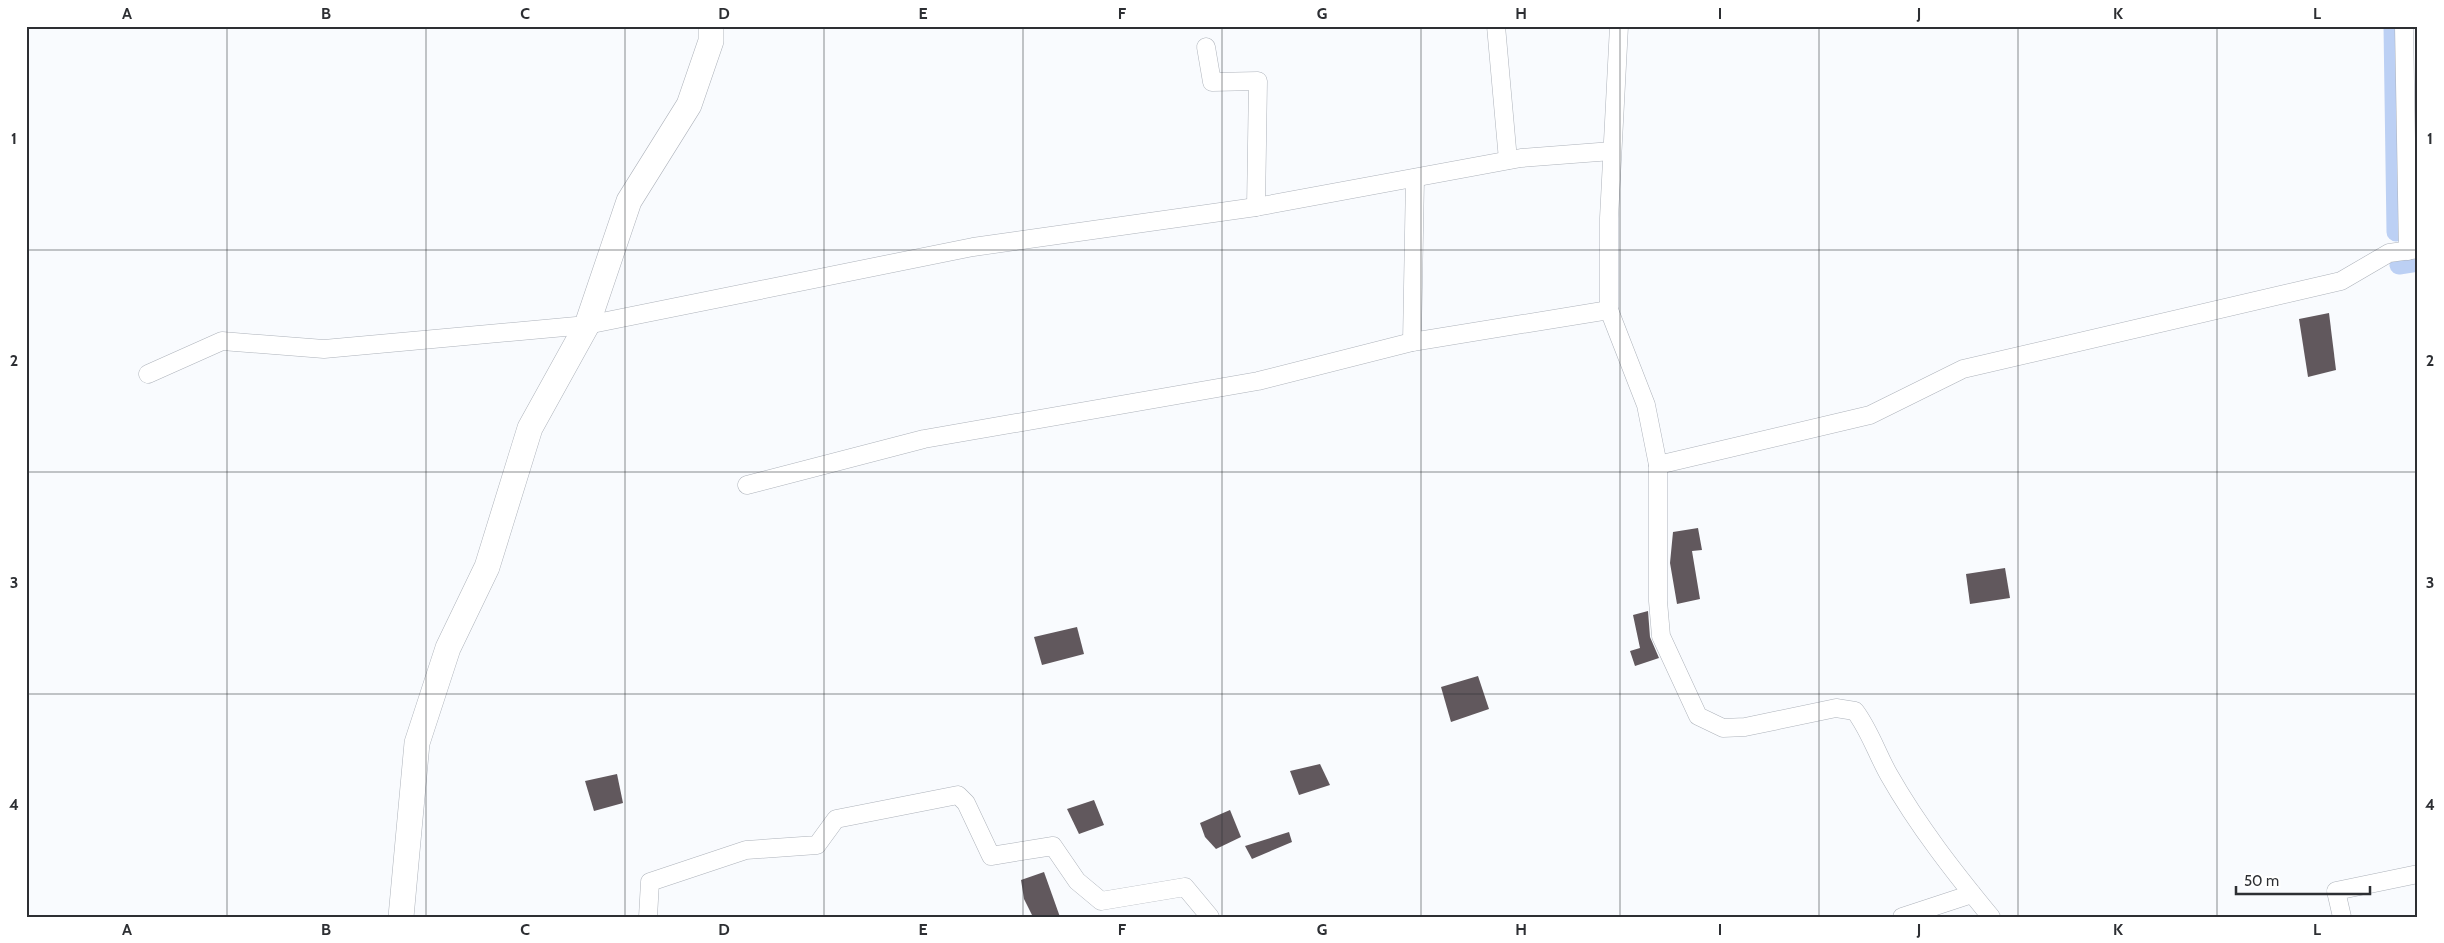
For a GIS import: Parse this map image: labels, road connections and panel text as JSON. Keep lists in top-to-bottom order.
{
  "scale_bar": "50 m",
  "grid": {
    "columns": [
      "A",
      "B",
      "C",
      "D",
      "E",
      "F",
      "G",
      "H",
      "I",
      "J",
      "K",
      "L"
    ],
    "rows": [
      "1",
      "2",
      "3",
      "4"
    ]
  }
}
